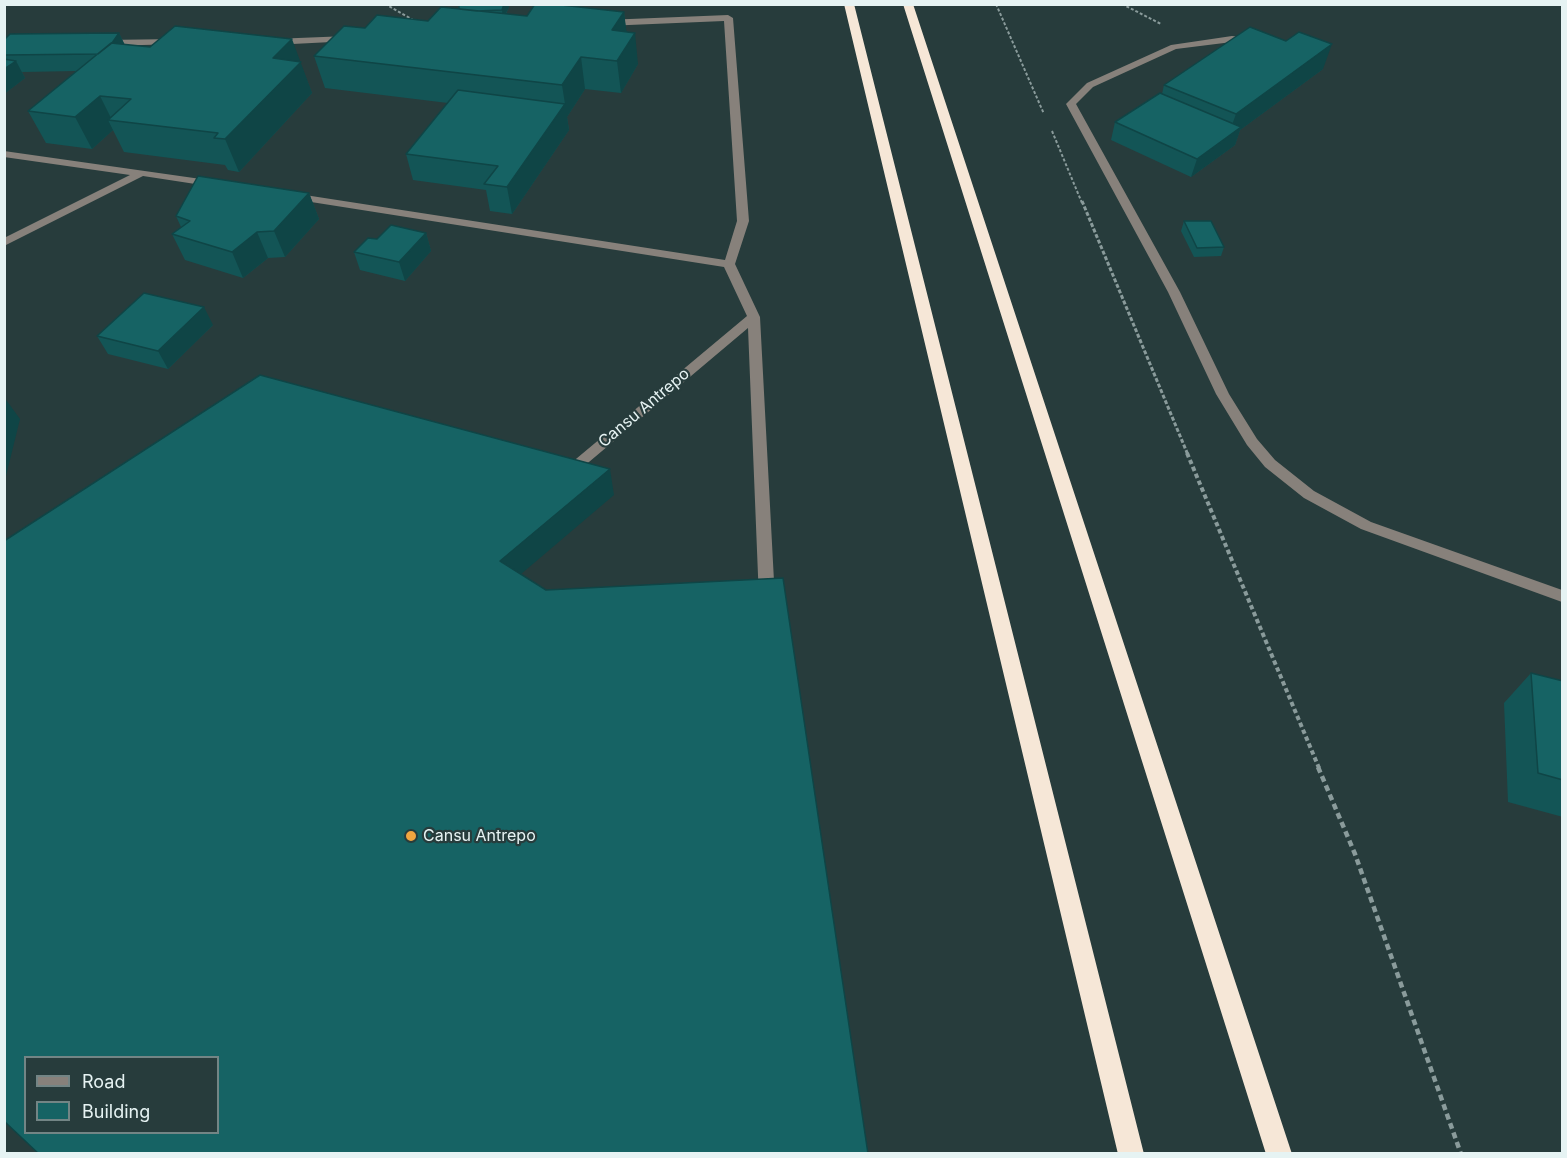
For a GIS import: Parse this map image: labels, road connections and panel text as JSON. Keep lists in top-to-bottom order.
{
  "streets": {
    "lane": ["Cansu Antrepo"]
  },
  "places": ["Cansu Antrepo"],
  "legend": ["Road", "Building"]
}
